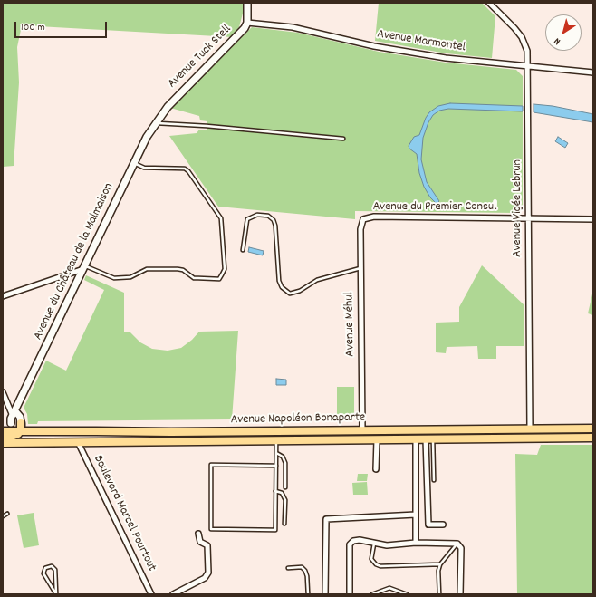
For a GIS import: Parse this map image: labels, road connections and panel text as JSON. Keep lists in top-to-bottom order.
{
  "streets": {
    "main road": ["Avenue Napoléon Bonaparte"],
    "street": [
      "Avenue Marmontel",
      "Avenue Tuck Stell",
      "Avenue du Premier Consul",
      "Avenue Vigée Lebrun",
      "Avenue du Château de la Malmaison",
      "Avenue Méhul",
      "Boulevard Marcel Pourtout"
    ]
  },
  "crossings": [
    ["Avenue Marmontel", "Avenue Tuck Stell"],
    ["Avenue Marmontel", "Avenue Vigée Lebrun"],
    ["Avenue Tuck Stell", "Avenue du Château de la Malmaison"],
    ["Avenue du Premier Consul", "Avenue Vigée Lebrun"],
    ["Avenue du Premier Consul", "Avenue Méhul"],
    ["Avenue Vigée Lebrun", "Avenue Napoléon Bonaparte"],
    ["Avenue Méhul", "Avenue Napoléon Bonaparte"],
    ["Avenue Napoléon Bonaparte", "Boulevard Marcel Pourtout"]
  ],
  "scale_bar": "100 m",
  "north": "bottom left"
}
